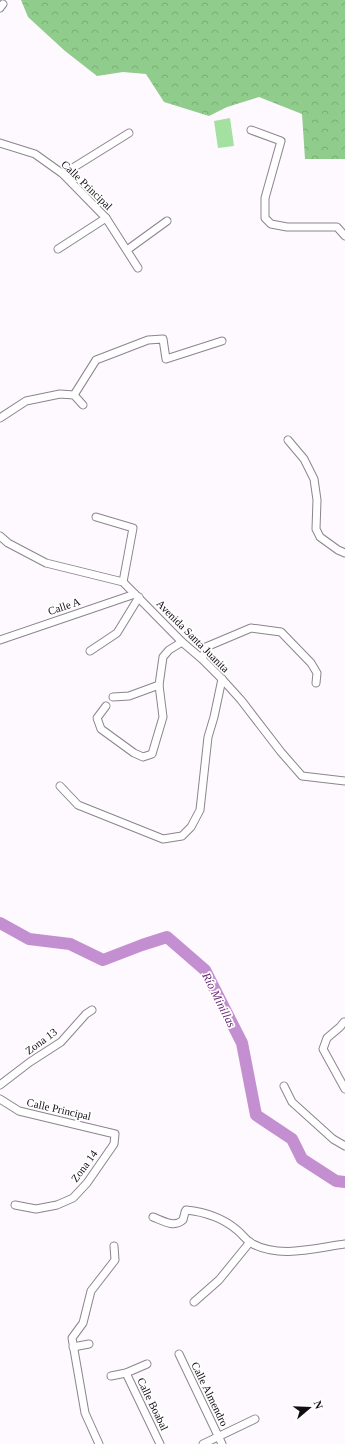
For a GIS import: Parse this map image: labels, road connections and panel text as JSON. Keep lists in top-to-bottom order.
{
  "streets": {
    "street": [
      "Calle Principal",
      "Calle A",
      "Avenida Santa Juanita",
      "Zona 13",
      "Zona 14",
      "Calle Almendro",
      "Calle Boabal"
    ]
  },
  "crossings": [
    ["Calle Principal", "Zona 14"],
    ["Calle A", "Avenida Santa Juanita"]
  ],
  "water": ["Río Minillas"],
  "north": "right"
}
